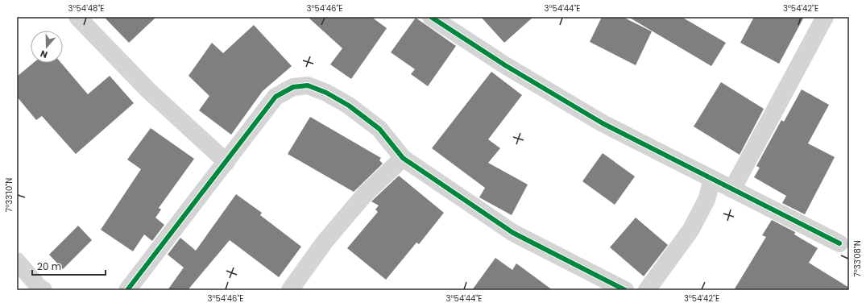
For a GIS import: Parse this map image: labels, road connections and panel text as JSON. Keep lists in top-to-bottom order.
{
  "scale_bar": "20 m",
  "north": "bottom",
  "coordinates": [
    "3°54'48\"E",
    "3°54'46\"E",
    "3°54'44\"E",
    "3°54'42\"E",
    "7°33'10\"N",
    "7°33'08\"N"
  ]
}
